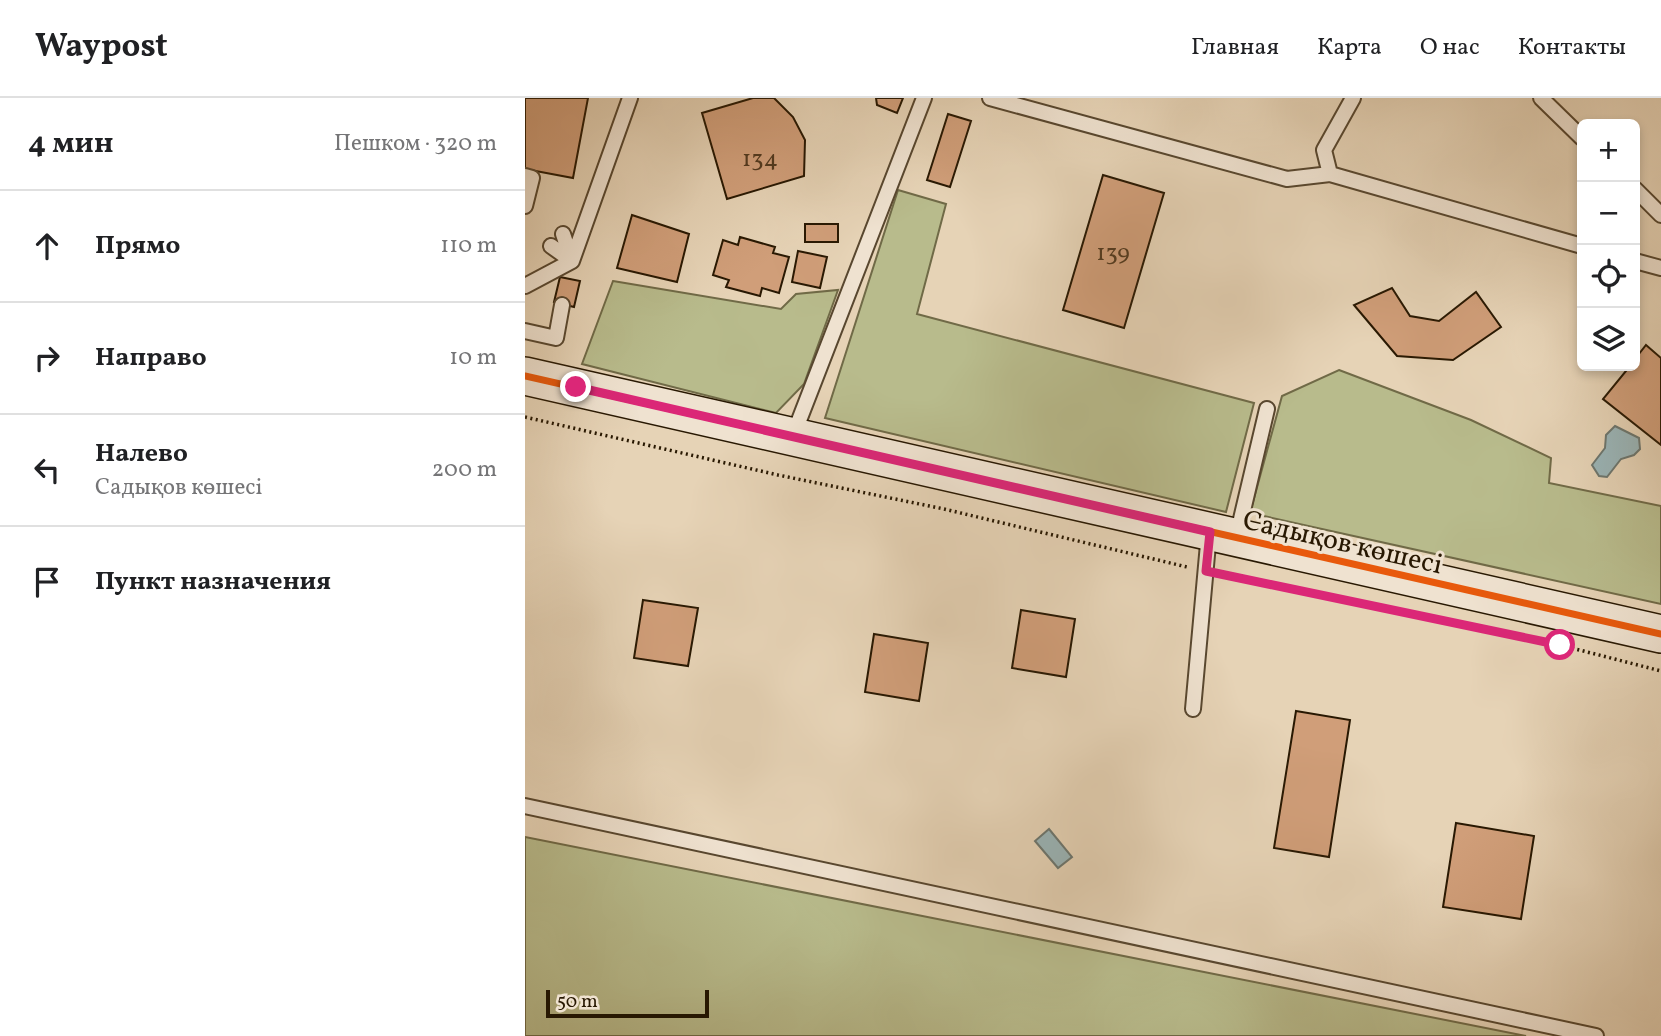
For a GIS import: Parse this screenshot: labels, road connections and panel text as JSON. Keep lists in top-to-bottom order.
{
  "streets": {
    "street": ["Садықов көшесі"]
  },
  "house_numbers": ["134", "139"],
  "scale_bar": "50 m",
  "page": {
    "header": "Waypost",
    "nav": [
      "Главная",
      "Карта",
      "О нас",
      "Контакты"
    ],
    "heading": ["4 мин", "Пешком · 320 m"],
    "map_buttons": ["+", "−"],
    "list": [
      ["Прямо", "110 m"],
      ["Направо", "10 m"],
      ["Налево", "Садықов көшесі", "200 m"],
      "Пункт назначения"
    ],
    "scale": "50 m"
  }
}
